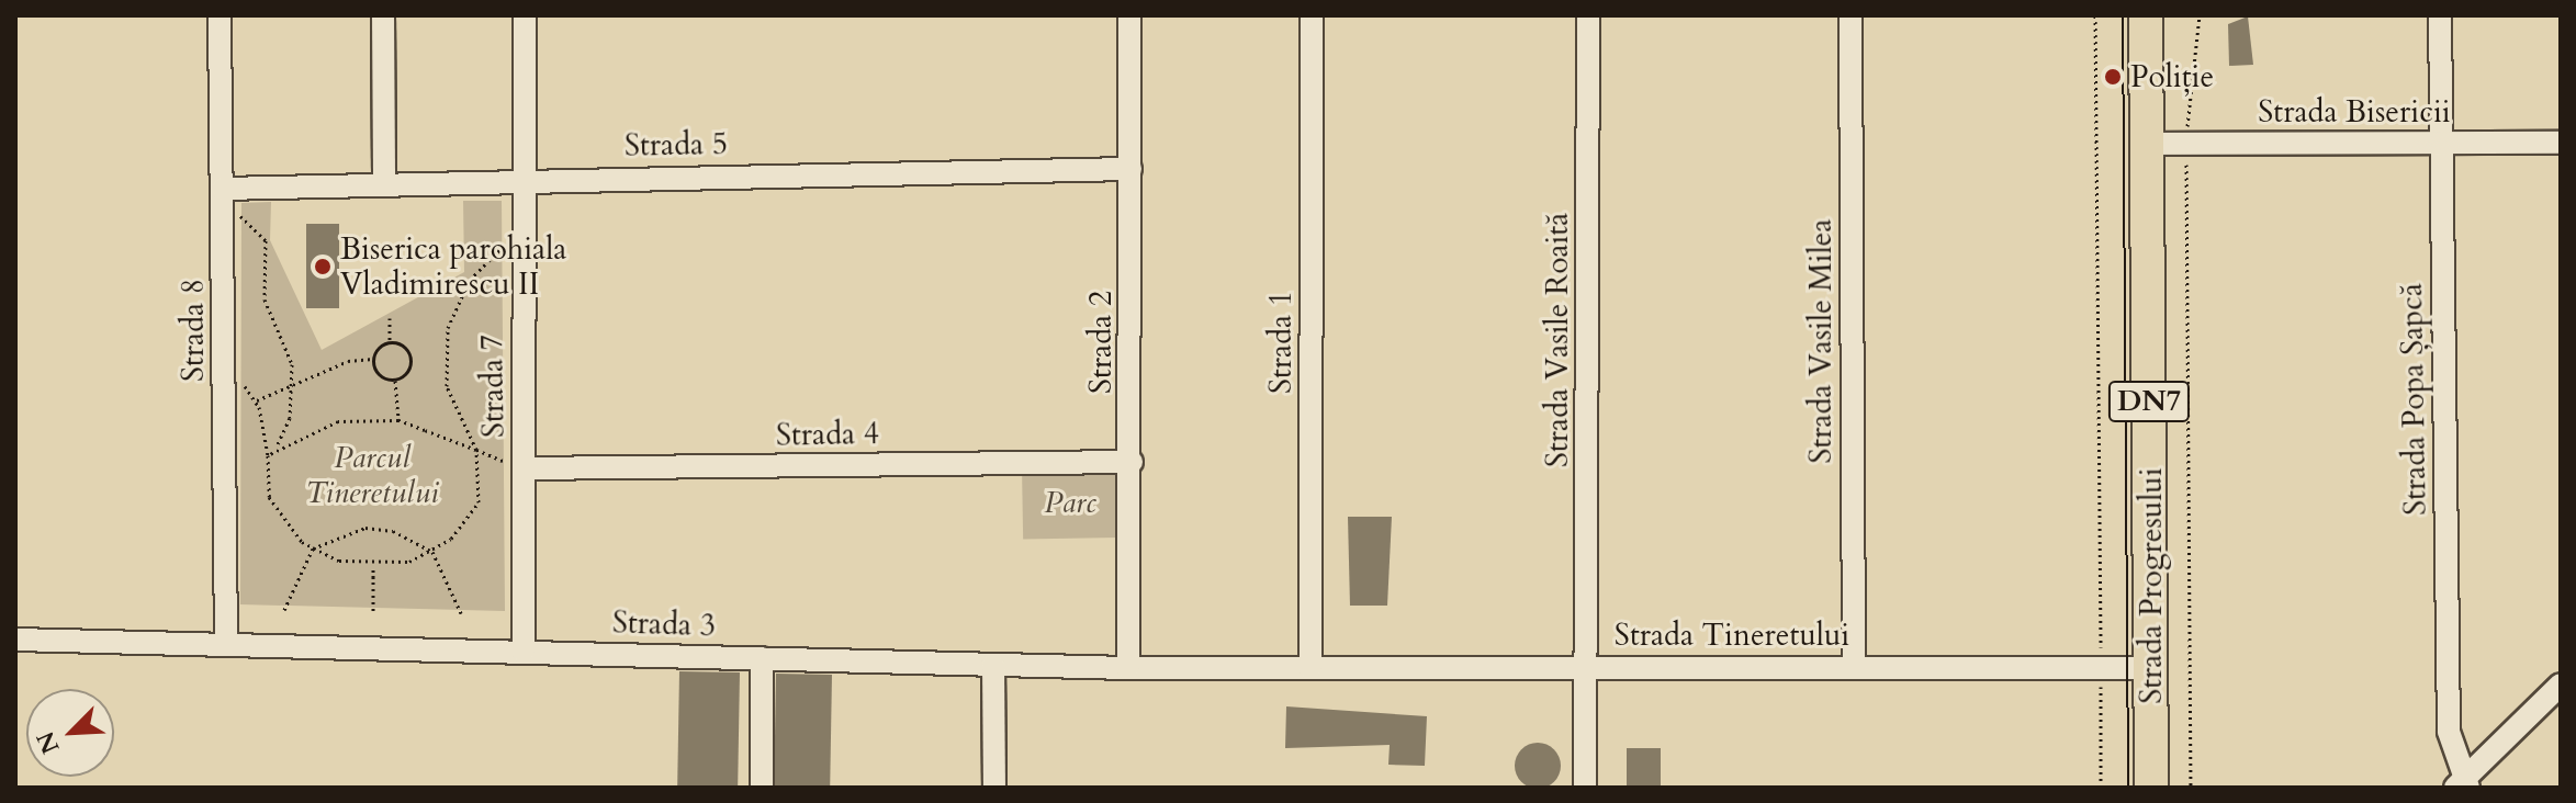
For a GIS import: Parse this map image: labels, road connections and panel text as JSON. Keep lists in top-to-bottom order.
{
  "streets": {
    "main road": ["DN7", "Strada Progresului"],
    "street": [
      "Strada Bisericii",
      "Strada 5",
      "Strada 8",
      "Strada Vasile Roaită",
      "Strada Vasile Milea",
      "Strada 2",
      "Strada 1",
      "Strada 7",
      "Strada Popa Șapcă",
      "Strada 4",
      "Strada 3",
      "Strada Tineretului"
    ]
  },
  "crossings": [
    ["Strada Bisericii", "Strada Popa Șapcă"],
    ["Strada Bisericii", "Strada Progresului"],
    ["Strada 5", "Strada 8"],
    ["Strada 5", "Strada 2"],
    ["Strada 5", "Strada 7"],
    ["Strada 8", "Strada 3"],
    ["Strada Vasile Roaită", "Strada Tineretului"],
    ["Strada Vasile Milea", "Strada Tineretului"],
    ["Strada 2", "Strada 4"],
    ["Strada 2", "Strada 3"],
    ["Strada 1", "Strada 3"],
    ["Strada 1", "Strada Tineretului"],
    ["Strada 7", "Strada 4"],
    ["Strada 7", "Strada 3"],
    ["Strada Progresului", "Strada Tineretului"],
    ["Strada 3", "Strada Tineretului"]
  ],
  "parks": ["Parcul Tineretului", "Parc"],
  "places": ["Poliție", "Biserica parohiala Vladimirescu II"],
  "north": "bottom left"
}
